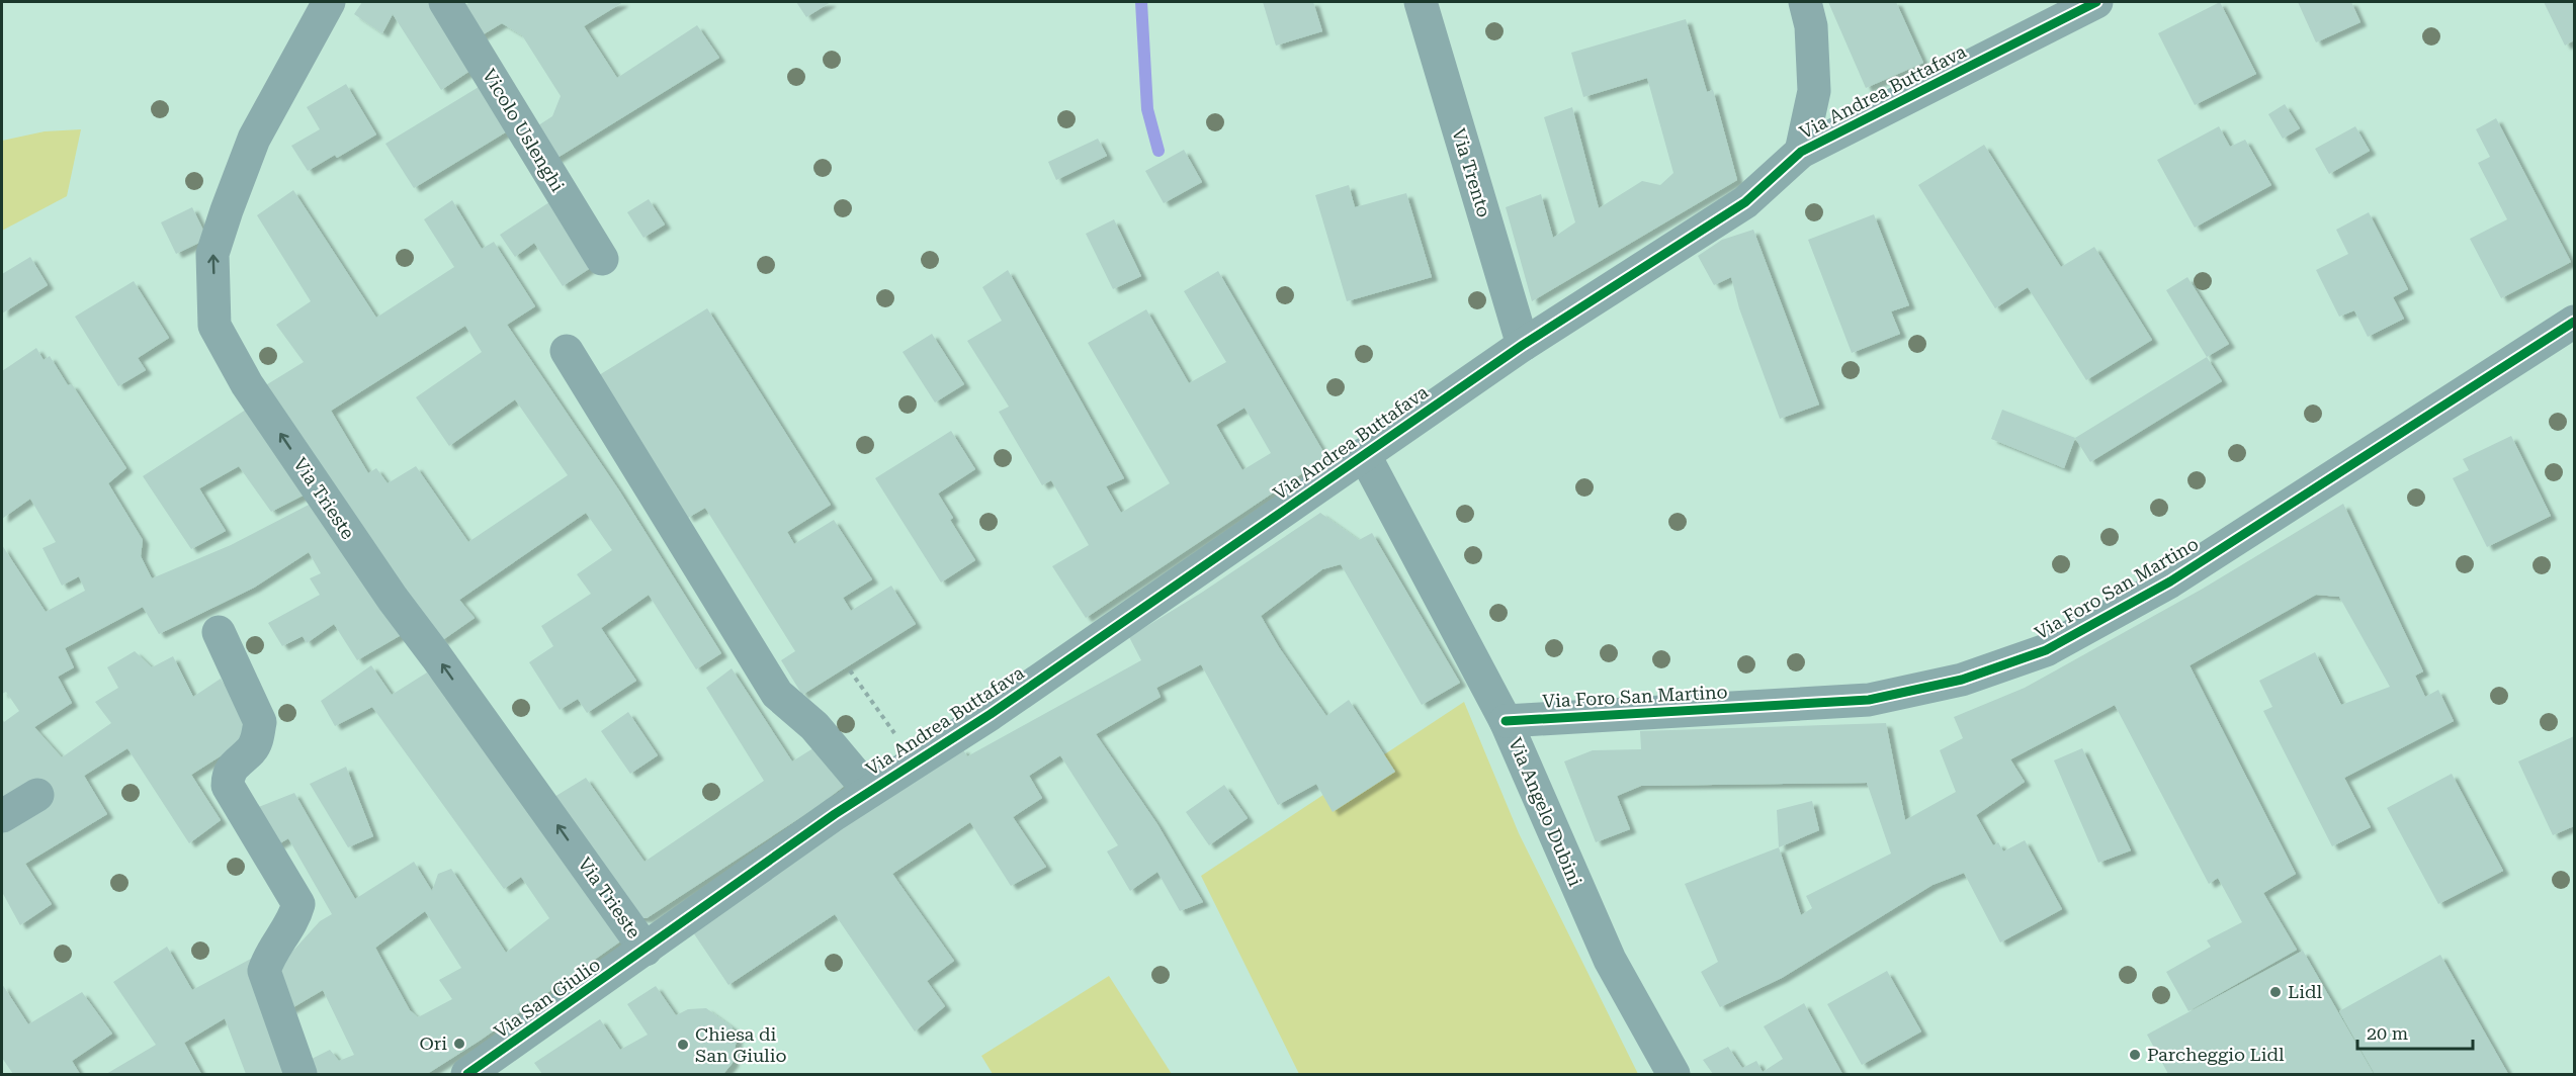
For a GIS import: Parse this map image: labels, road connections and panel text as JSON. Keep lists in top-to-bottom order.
{
  "streets": {
    "street": [
      "Via Andrea Buttafava",
      "Vicolo Uslenghi",
      "Via Trento",
      "Via Trieste",
      "Via Foro San Martino",
      "Via Angelo Dubini",
      "Via San Giulio"
    ]
  },
  "crossings": [
    ["Via Andrea Buttafava", "Via Trento"],
    ["Via Andrea Buttafava", "Via Trieste"],
    ["Via Andrea Buttafava", "Via Angelo Dubini"],
    ["Via Andrea Buttafava", "Via San Giulio"],
    ["Via Trieste", "Via San Giulio"],
    ["Via Foro San Martino", "Via Angelo Dubini"]
  ],
  "places": [
    "Lidl",
    "Ori",
    "Chiesa di San Giulio",
    "Parcheggio Lidl"
  ],
  "scale_bar": "20 m"
}
